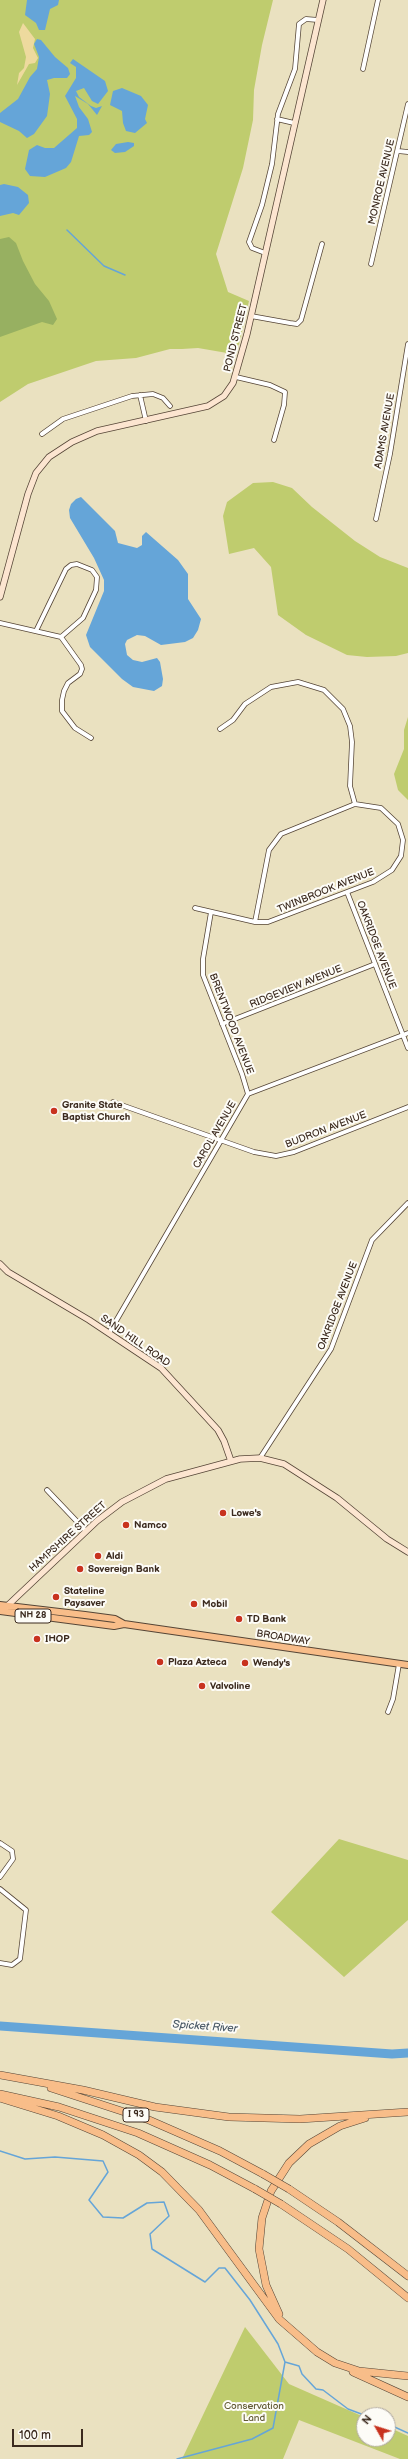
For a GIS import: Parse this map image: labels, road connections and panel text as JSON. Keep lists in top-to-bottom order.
{
  "streets": {
    "highway": ["I 93"],
    "main road": ["NH 28", "BROADWAY"],
    "street": [
      "MONROE AVENUE",
      "POND STREET",
      "ADAMS AVENUE",
      "TWINBROOK AVENUE",
      "OAKRIDGE AVENUE",
      "RIDGEVIEW AVENUE",
      "BRENTWOOD AVENUE",
      "BUDRON AVENUE",
      "CAROL AVENUE",
      "SAND HILL ROAD",
      "HAMPSHIRE STREET"
    ]
  },
  "crossings": [
    ["TWINBROOK AVENUE", "OAKRIDGE AVENUE"],
    ["TWINBROOK AVENUE", "BRENTWOOD AVENUE"],
    ["OAKRIDGE AVENUE", "RIDGEVIEW AVENUE"],
    ["OAKRIDGE AVENUE", "CAROL AVENUE"],
    ["OAKRIDGE AVENUE", "HAMPSHIRE STREET"],
    ["RIDGEVIEW AVENUE", "BRENTWOOD AVENUE"],
    ["BRENTWOOD AVENUE", "CAROL AVENUE"],
    ["BUDRON AVENUE", "CAROL AVENUE"],
    ["CAROL AVENUE", "SAND HILL ROAD"],
    ["SAND HILL ROAD", "HAMPSHIRE STREET"],
    ["HAMPSHIRE STREET", "NH 28"],
    ["NH 28", "BROADWAY"]
  ],
  "water": ["Spicket River"],
  "parks": ["Conservation Land"],
  "places": [
    "Granite State Baptist Church",
    "Lowe's",
    "Namco",
    "Aldi",
    "Sovereign Bank",
    "Stateline Paysaver",
    "Mobil",
    "TD Bank",
    "IHOP",
    "Plaza Azteca",
    "Wendy's",
    "Valvoline"
  ],
  "scale_bar": "100 m",
  "north": "top left"
}
